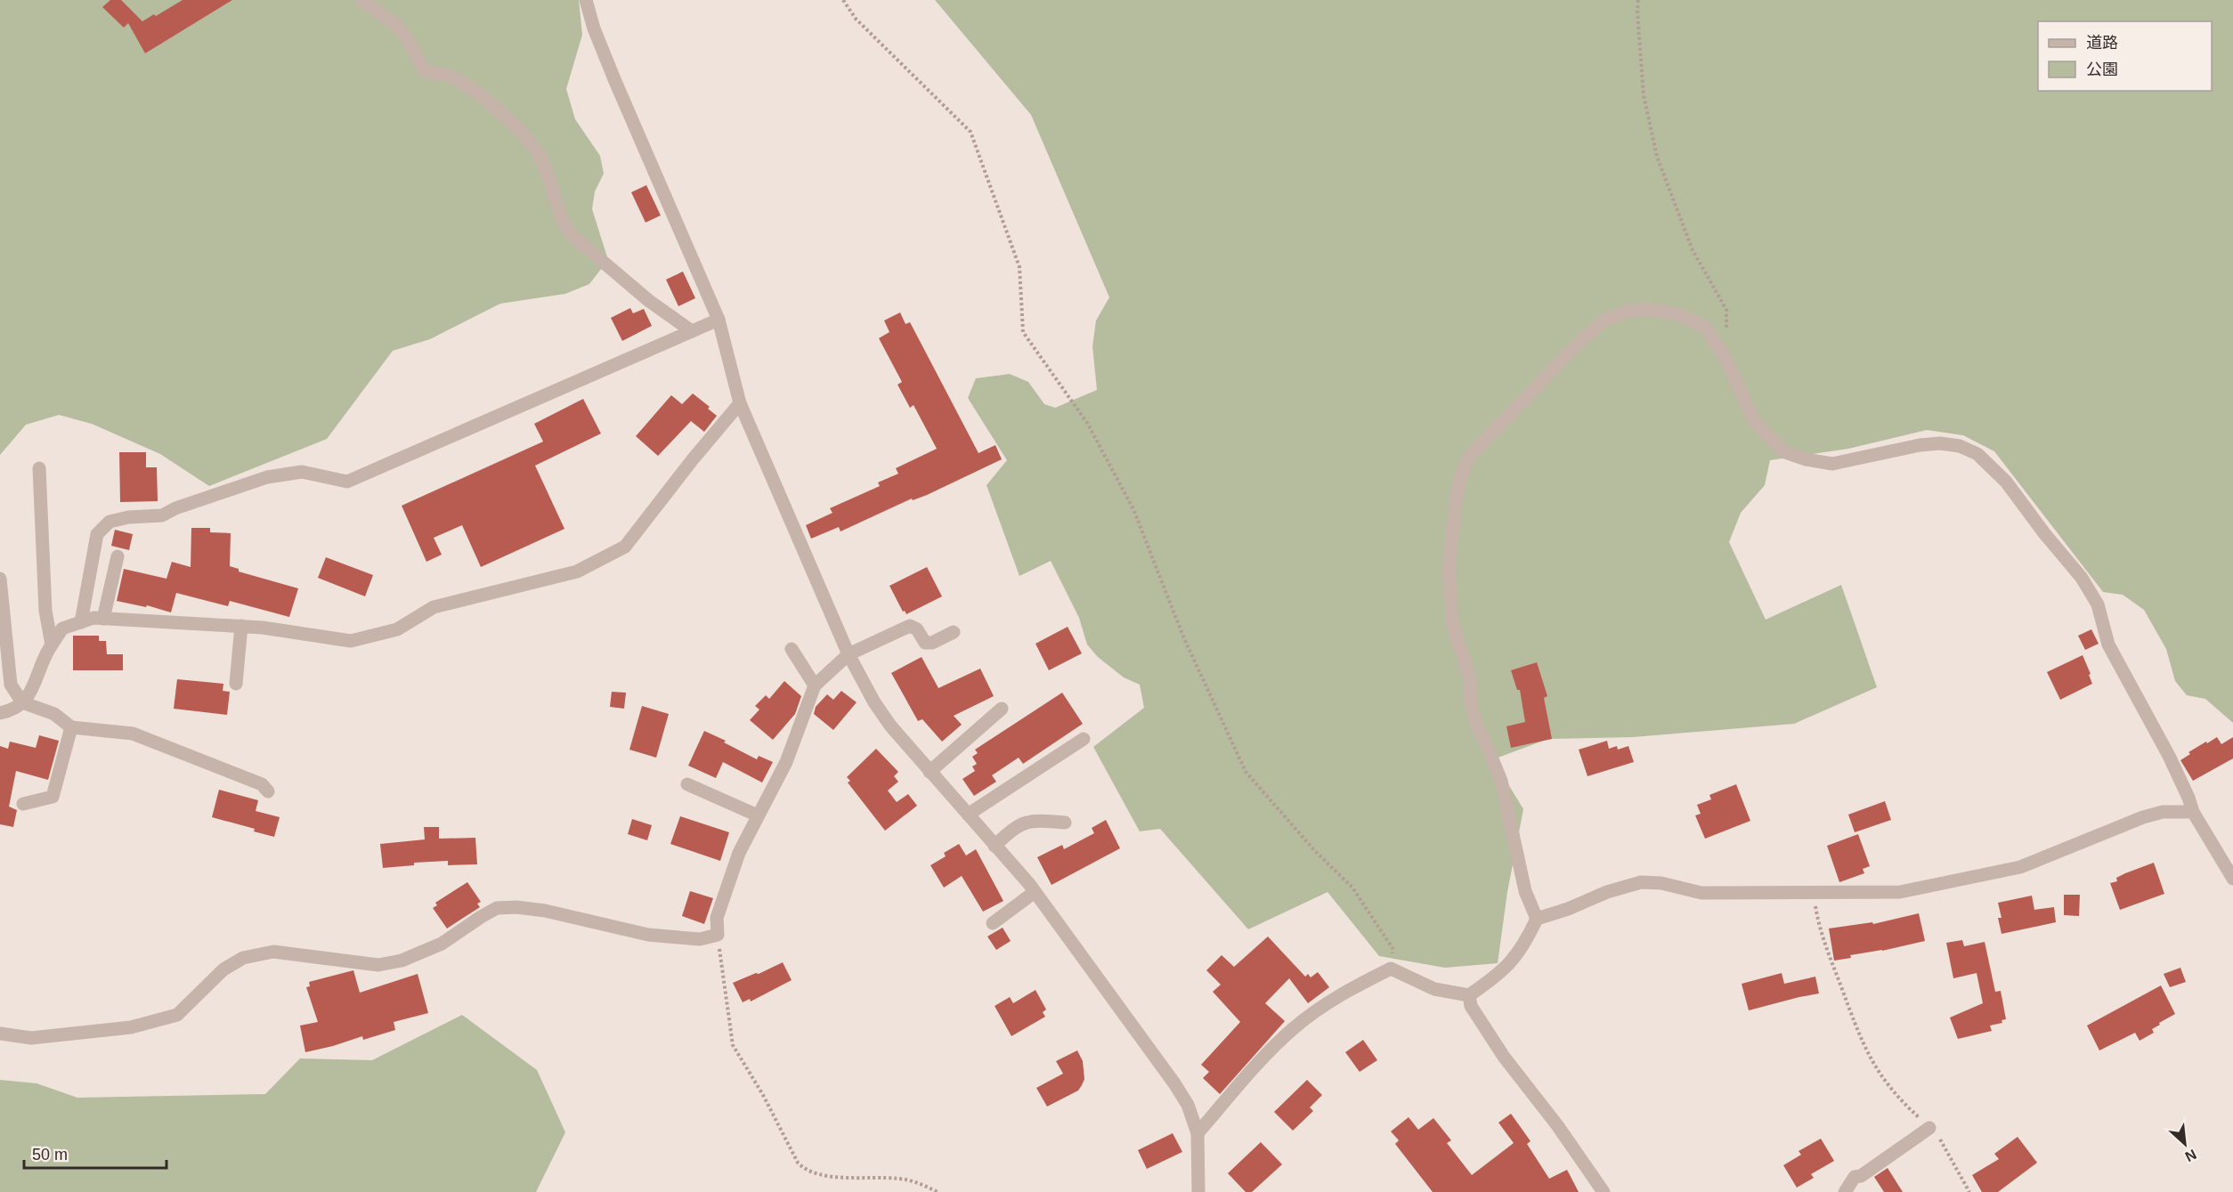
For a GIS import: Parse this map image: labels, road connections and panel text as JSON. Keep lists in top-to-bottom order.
{
  "legend": ["道路", "公園"],
  "scale_bar": "50 m",
  "north": "bottom right"
}
